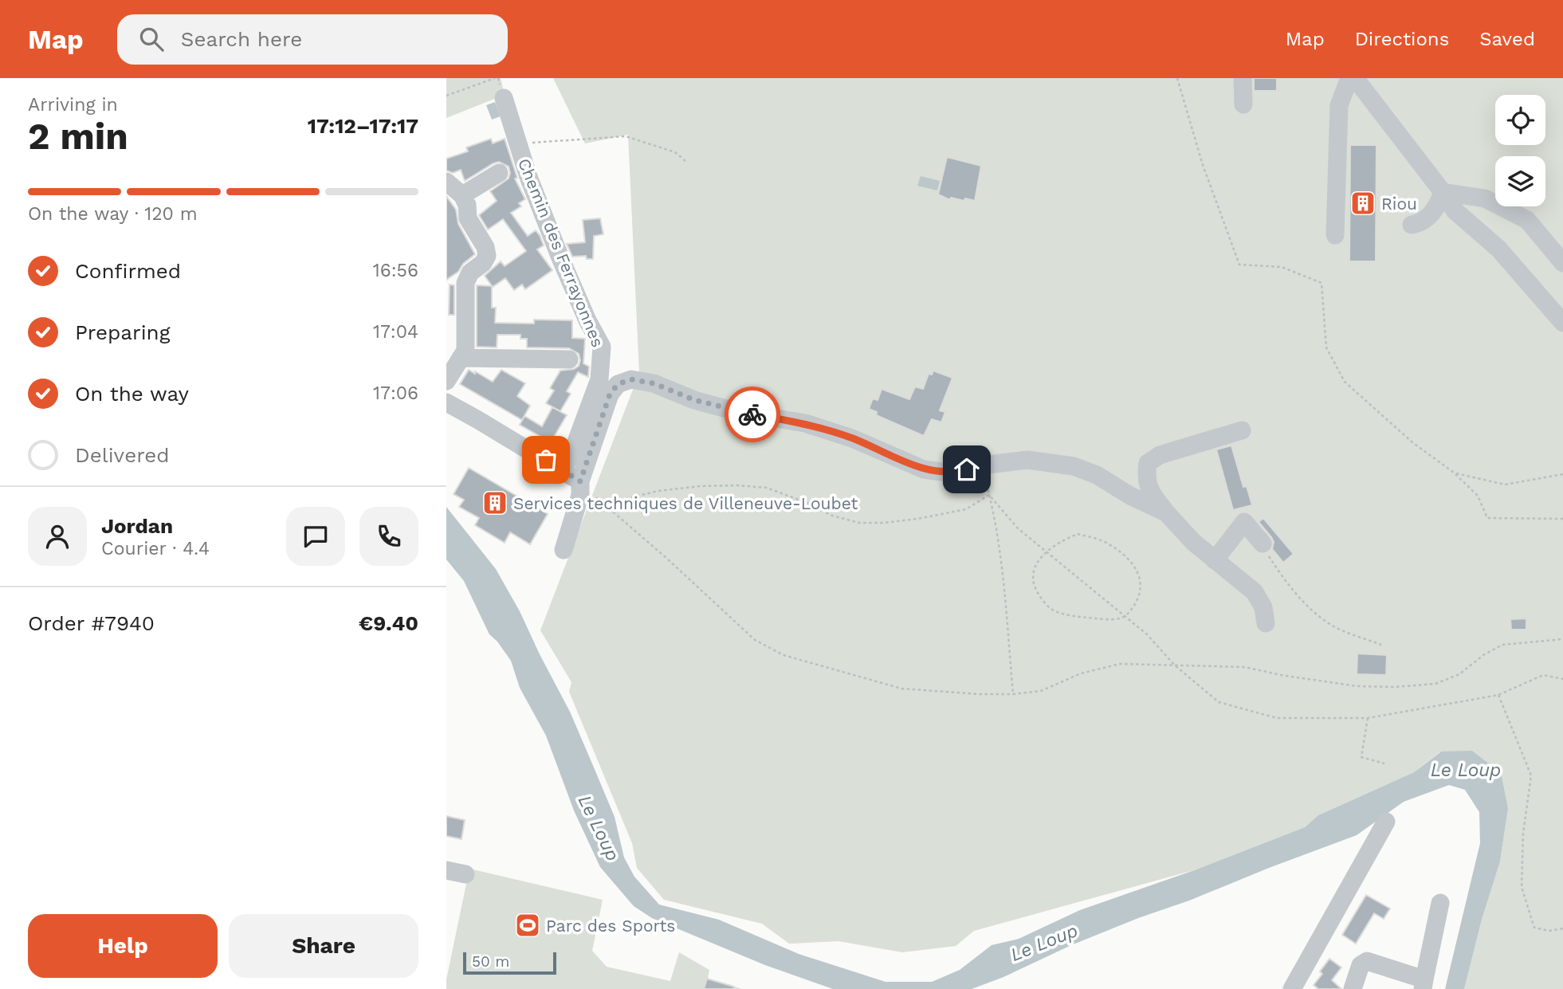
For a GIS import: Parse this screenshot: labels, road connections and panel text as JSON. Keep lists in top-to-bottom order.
{
  "streets": {
    "street": ["Chemin des Ferrayonnes"]
  },
  "water": ["Le Loup"],
  "places": {
    "building": ["Riou", "Services techniques de Villeneuve-Loubet"],
    "sports": ["Parc des Sports"]
  },
  "scale_bar": "50 m",
  "page": {
    "header": "Map",
    "search": "Search here",
    "nav": ["Map", "Directions", "Saved"],
    "heading": ["2 min", "Arriving in", "17:12–17:17"],
    "panel": [
      "Jordan",
      "Courier · 4.4",
      "Order #7940",
      "€9.40"
    ],
    "bar": "On the way · 120 m",
    "list": [
      ["Confirmed", "16:56"],
      ["Preparing", "17:04"],
      ["On the way", "17:06"],
      "Delivered"
    ],
    "buttons": ["Help", "Share"],
    "scale": "50 m"
  }
}
